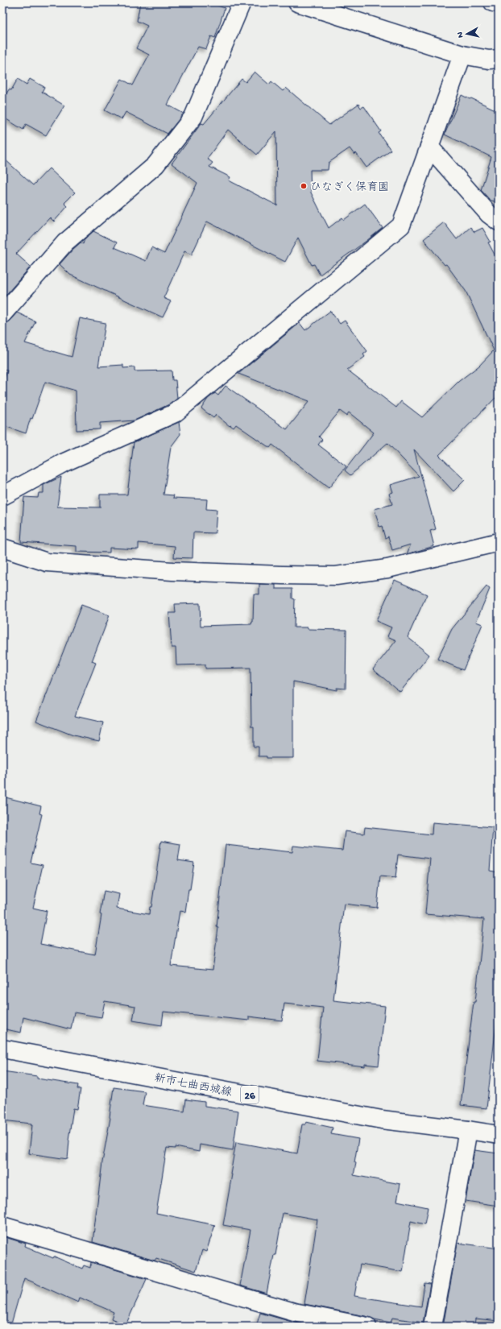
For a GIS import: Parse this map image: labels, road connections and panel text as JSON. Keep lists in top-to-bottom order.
{
  "streets": {
    "street": ["新市七曲西城線", "26"]
  },
  "places": ["ひなぎく保育園"],
  "north": "left"
}
